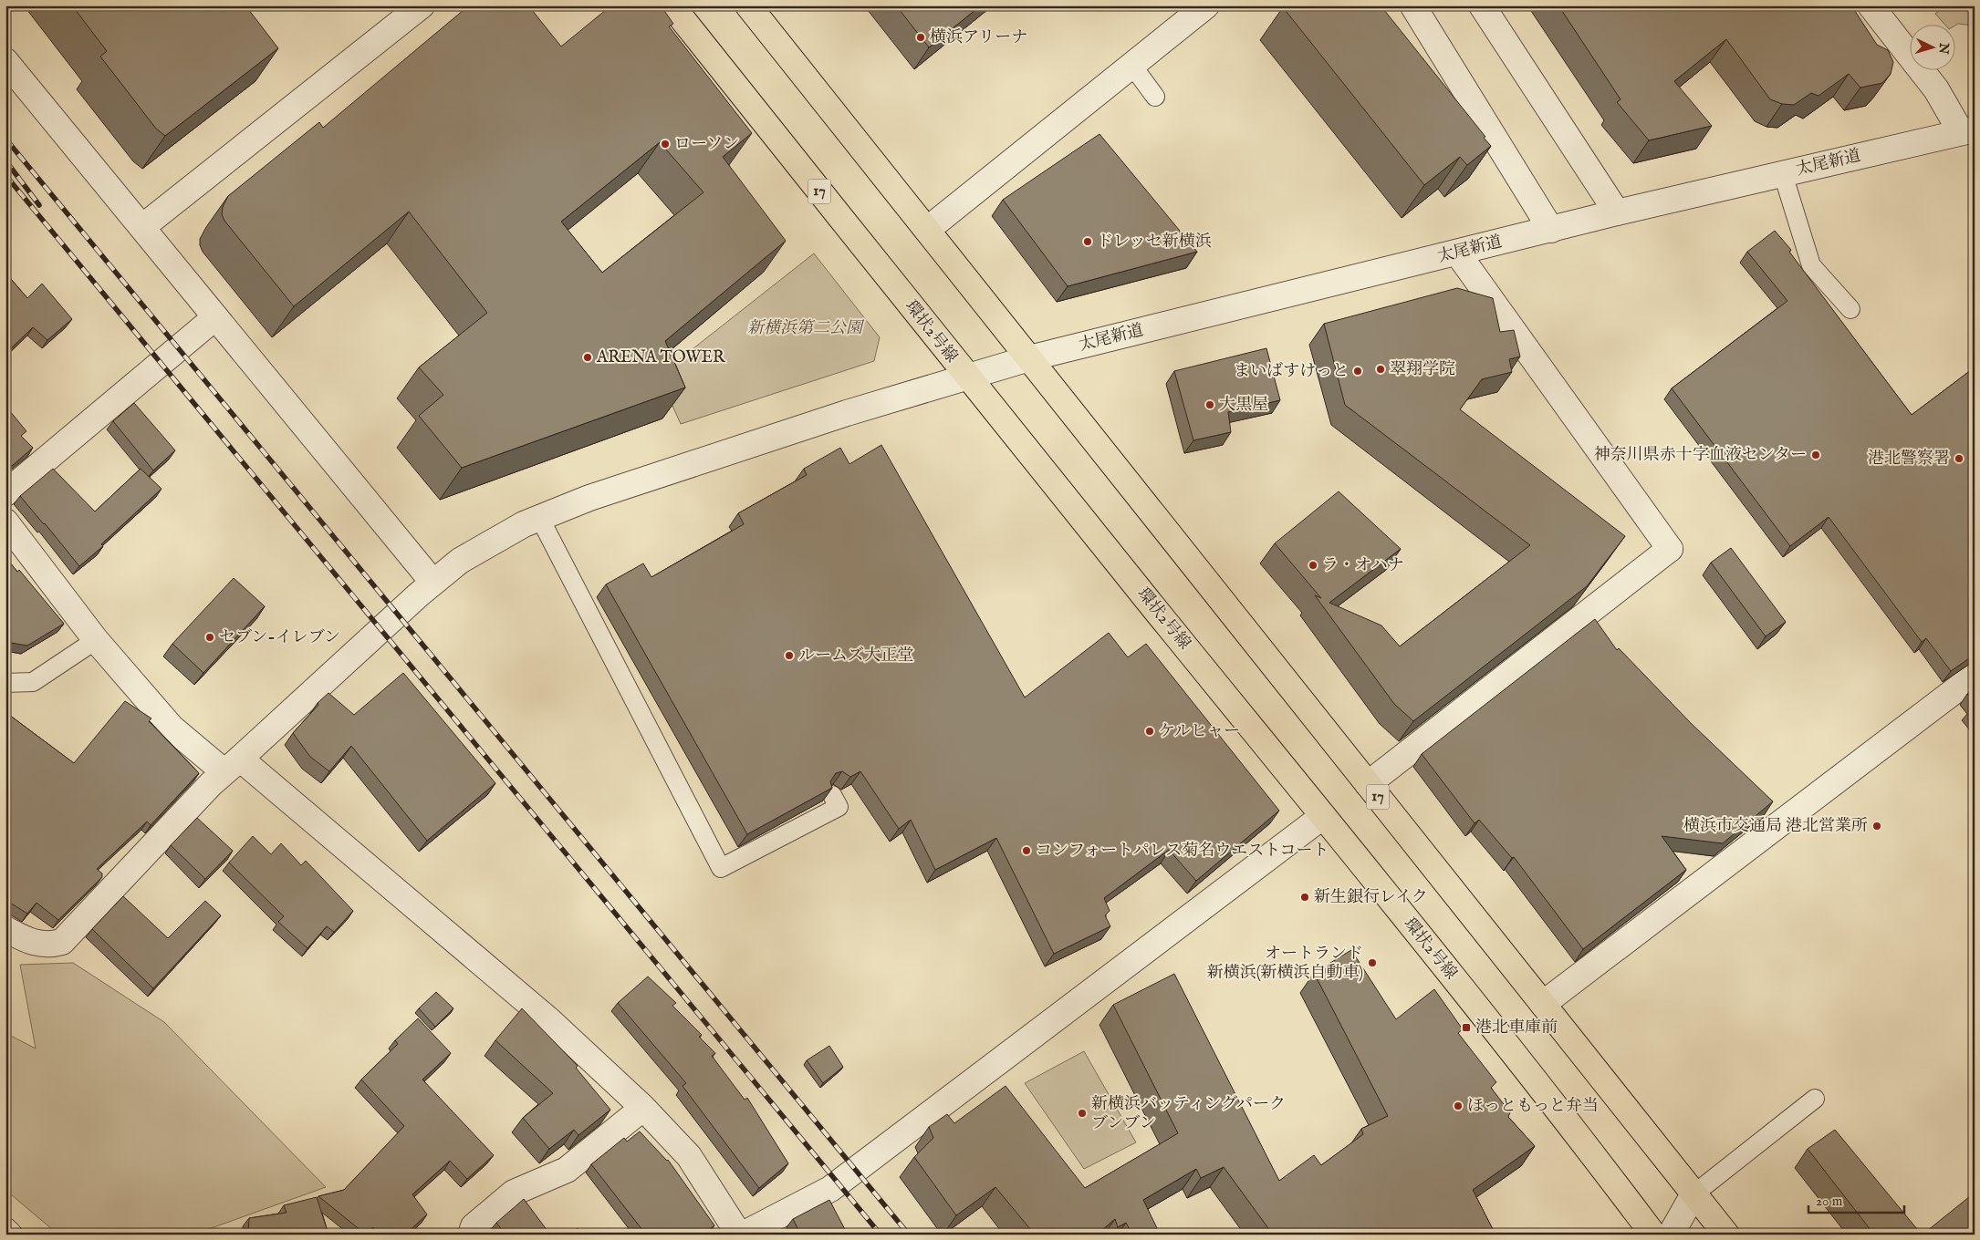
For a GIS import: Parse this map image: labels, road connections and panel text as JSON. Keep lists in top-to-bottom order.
{
  "streets": {
    "main road": ["17", "環状2号線"],
    "street": ["太尾新道"]
  },
  "crossings": [
    ["太尾新道", "17"],
    ["太尾新道", "環状2号線"]
  ],
  "parks": ["新横浜第二公園"],
  "places": {
    "other": [
      "横浜アリーナ",
      "ローソン",
      "ドレッセ新横浜",
      "ARENA TOWER",
      "翠翔学院",
      "まいばすけっと",
      "大黒屋",
      "神奈川県赤十字血液センター",
      "港北警察署",
      "ラ・オハナ",
      "セブン-イレブン",
      "ルームズ大正堂",
      "ケルヒャー",
      "横浜市交通局 港北営業所",
      "コンフォートパレス菊名ウエストコート",
      "新生銀行レイク",
      "オートランド 新横浜(新横浜自動車)",
      "ほっともっと弁当",
      "新横浜バッティングパーク ブンブン"
    ],
    "transit": ["港北車庫前"]
  },
  "scale_bar": "20 m",
  "north": "right"
}
